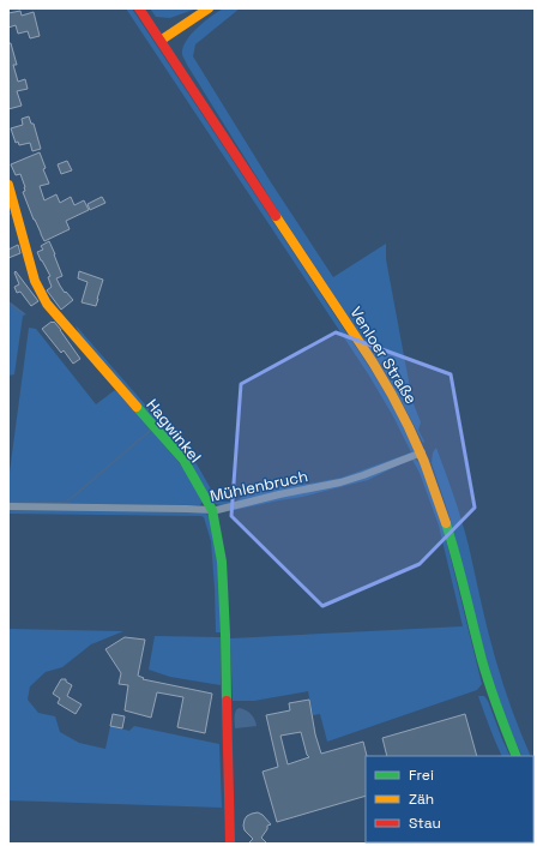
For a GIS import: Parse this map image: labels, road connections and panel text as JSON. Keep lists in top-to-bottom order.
{
  "streets": {
    "main road": ["Venloer Straße", "Hagwinkel"],
    "street": ["Mühlenbruch"]
  },
  "crossings": [
    ["Venloer Straße", "Mühlenbruch"],
    ["Hagwinkel", "Mühlenbruch"]
  ],
  "legend": ["Frei", "Zäh", "Stau"]
}
